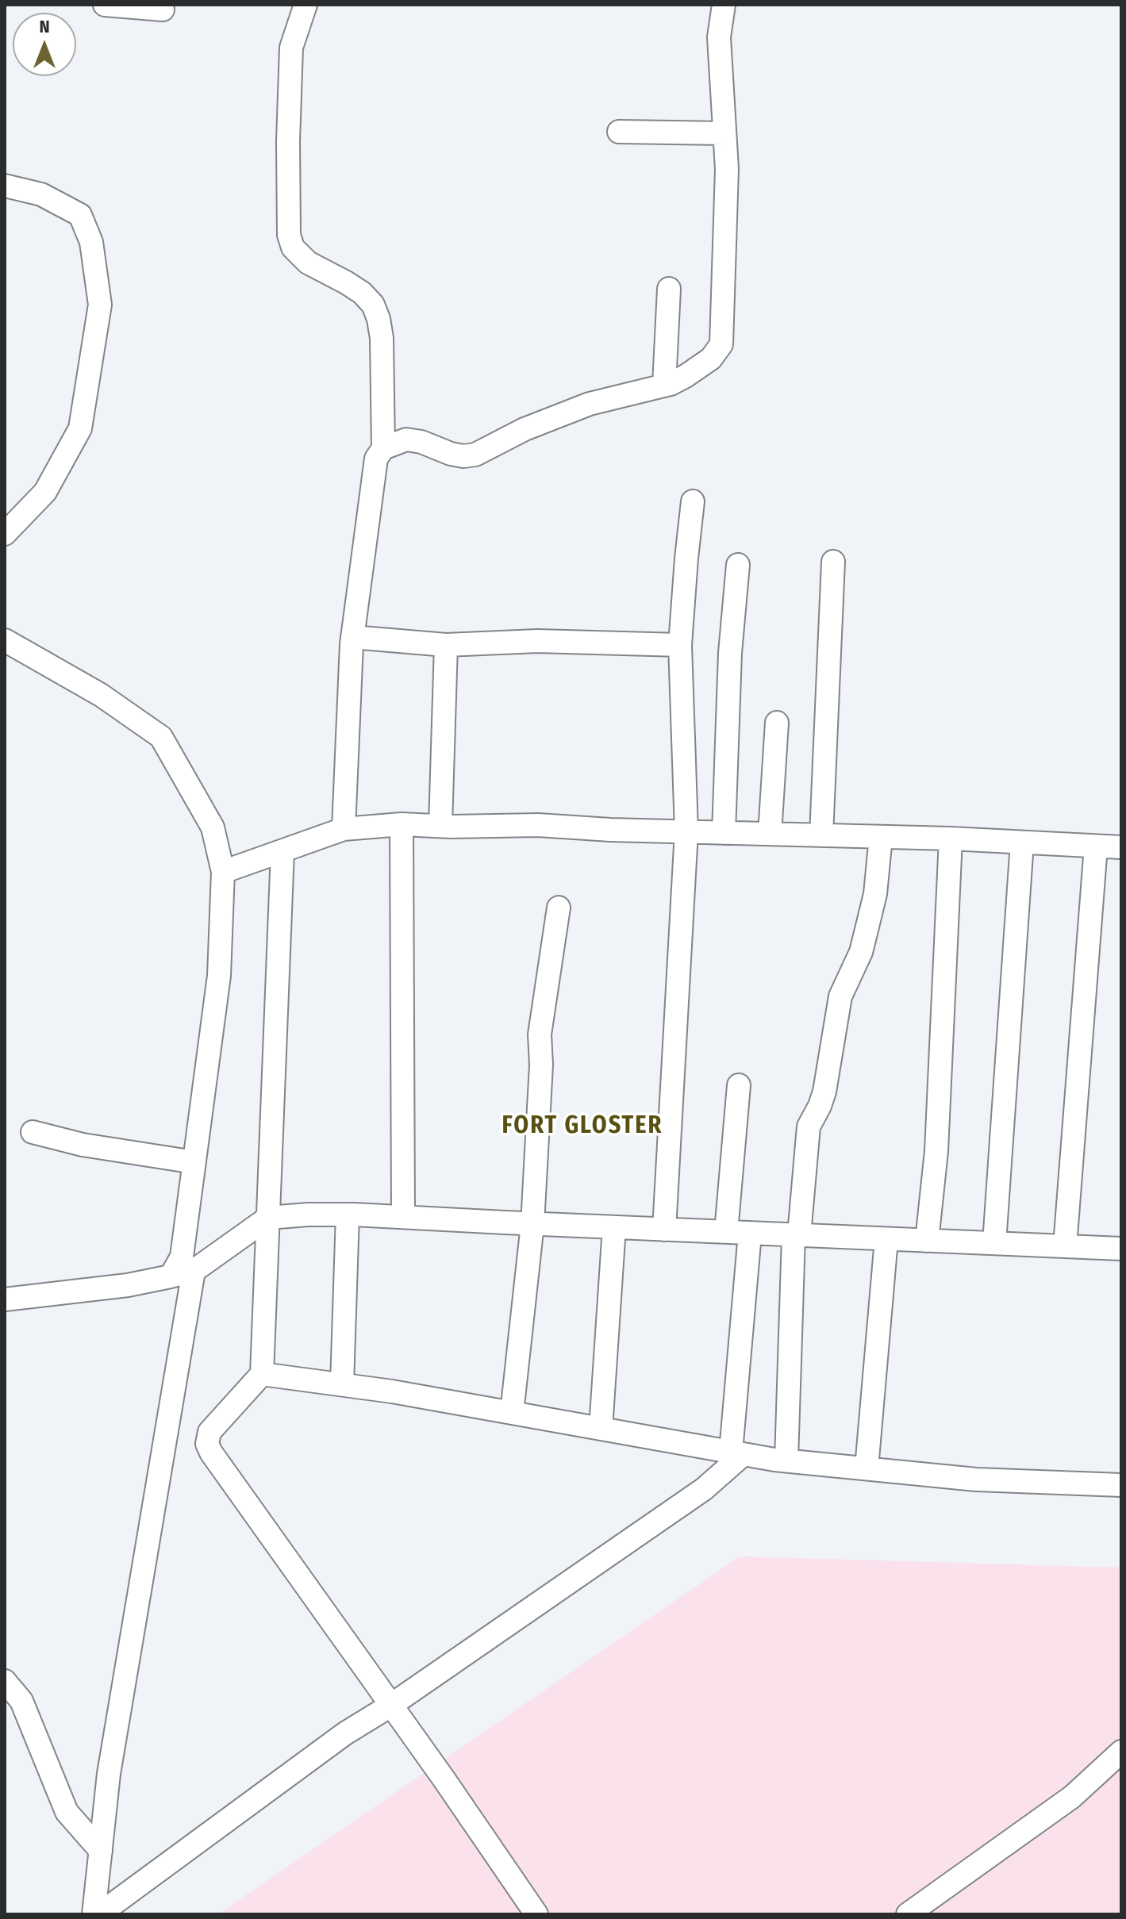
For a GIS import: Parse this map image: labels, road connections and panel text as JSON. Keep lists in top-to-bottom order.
{
  "districts": ["FORT GLOSTER"],
  "north": "top"
}
